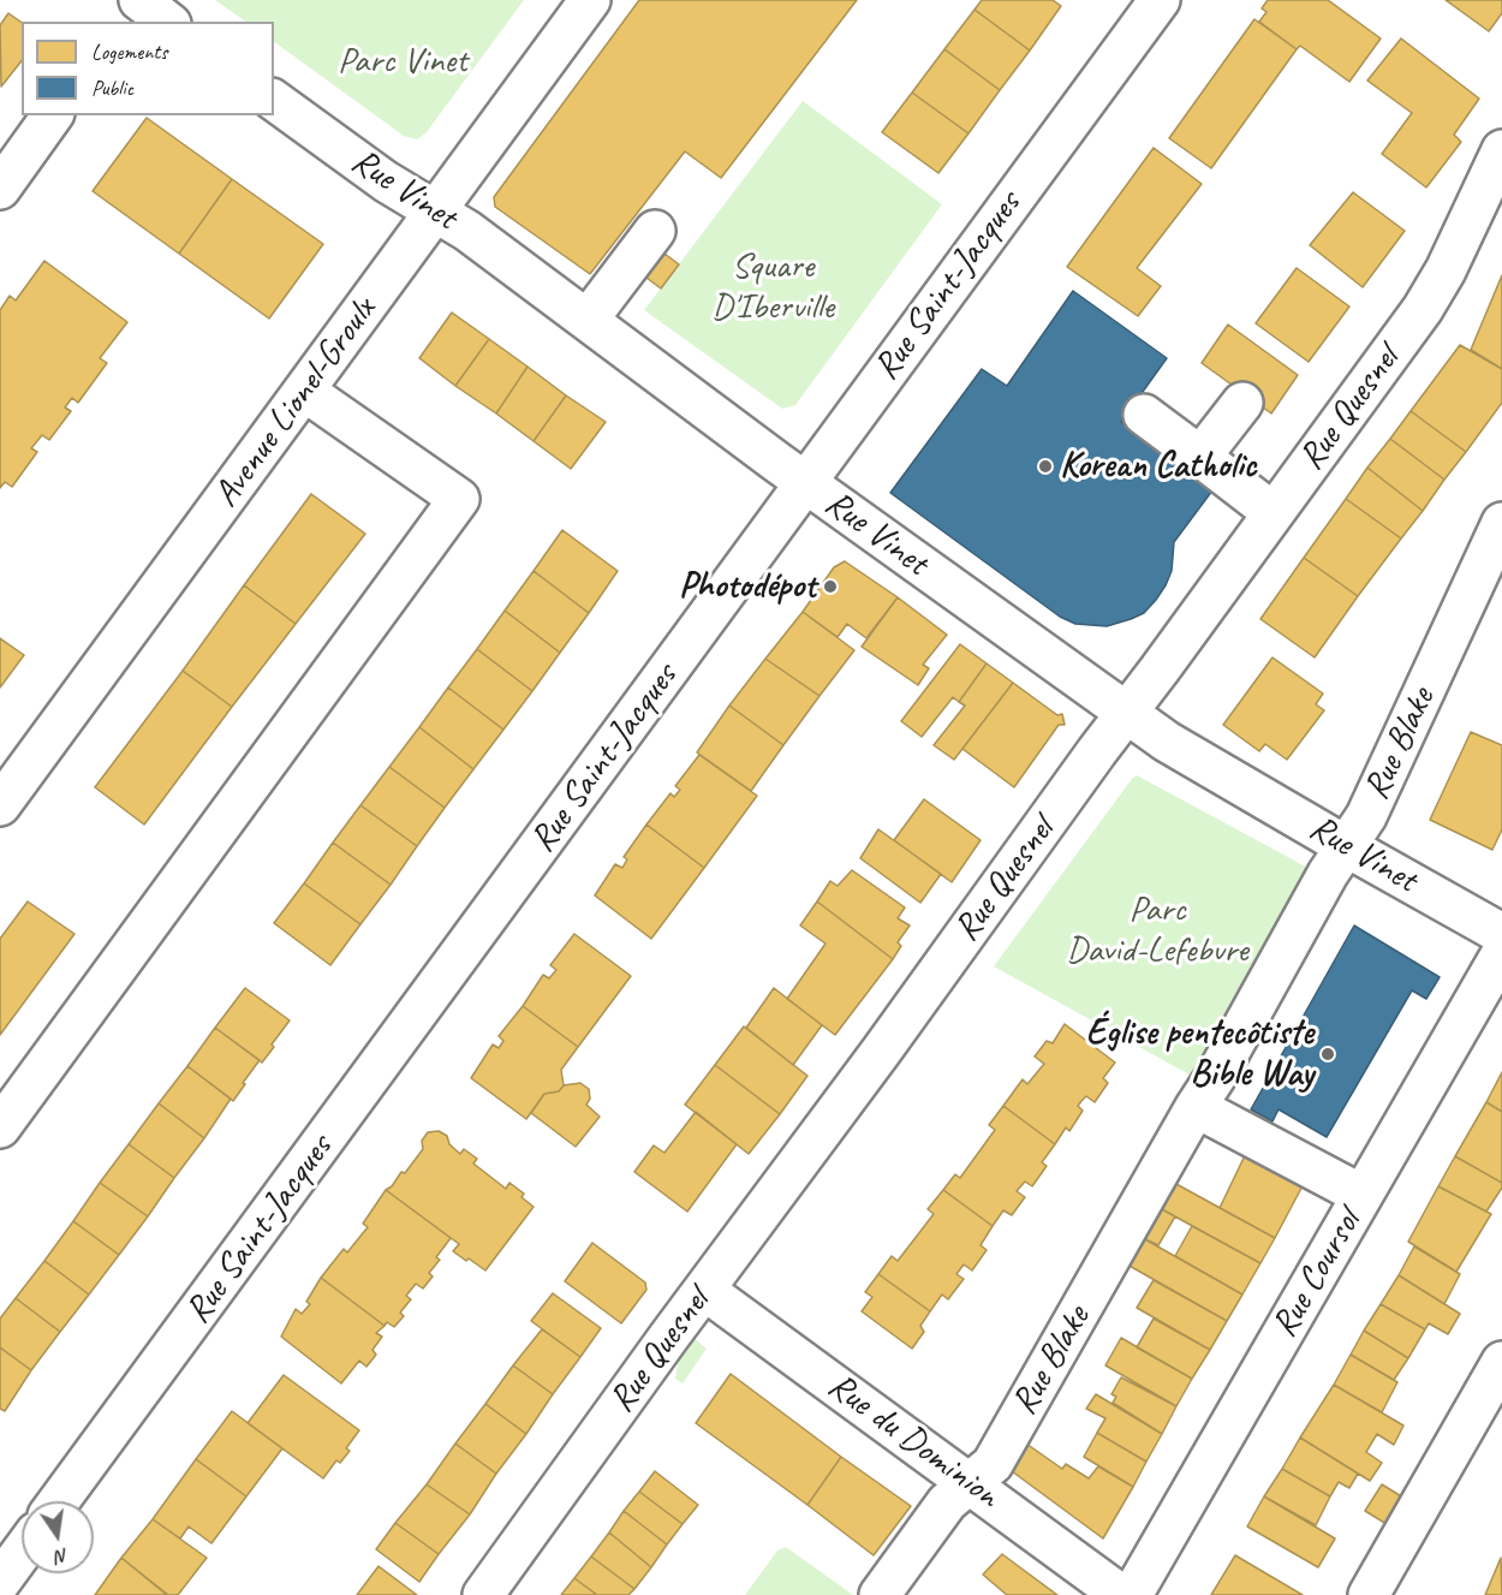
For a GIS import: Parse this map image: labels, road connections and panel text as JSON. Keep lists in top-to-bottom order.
{
  "streets": {
    "street": [
      "Rue Vinet",
      "Rue Saint-Jacques",
      "Avenue Lionel-Groulx",
      "Rue Quesnel",
      "Rue Blake",
      "Rue Coursol",
      "Rue du Dominion"
    ]
  },
  "crossings": [
    ["Rue Vinet", "Rue Saint-Jacques"],
    ["Rue Vinet", "Avenue Lionel-Groulx"],
    ["Rue Vinet", "Rue Quesnel"],
    ["Rue Vinet", "Rue Blake"],
    ["Rue Quesnel", "Rue du Dominion"],
    ["Rue Blake", "Rue du Dominion"]
  ],
  "parks": ["Parc Vinet", "Square D'Iberville", "Parc David-Lefebvre"],
  "places": ["Korean Catholic", "Photodépot", "Église pentecôtiste Bible Way"],
  "legend": ["Logements", "Public"],
  "north": "bottom"
}
